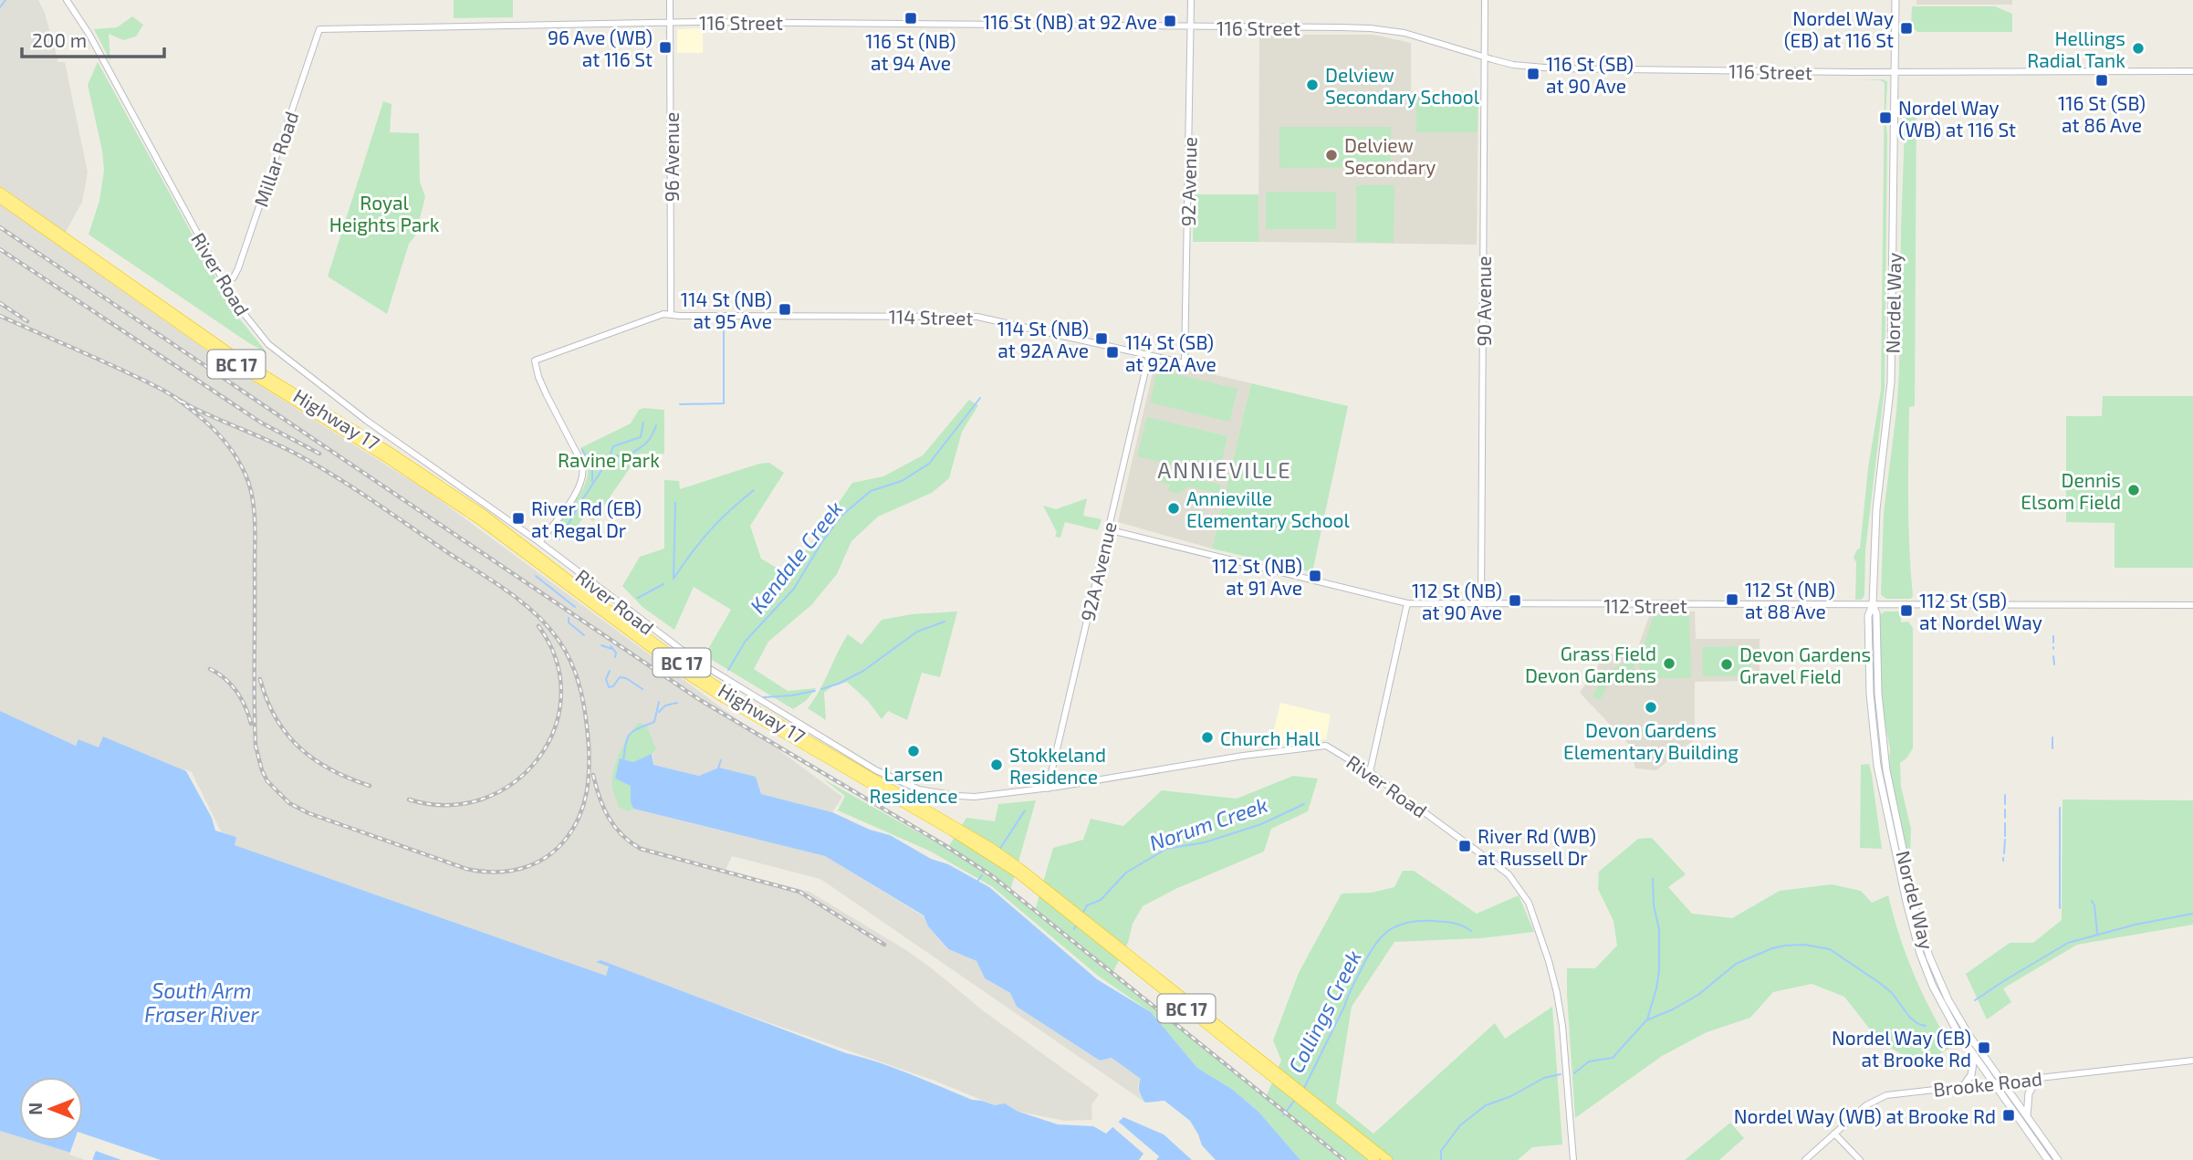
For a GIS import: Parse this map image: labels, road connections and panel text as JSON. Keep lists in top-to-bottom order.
{
  "streets": {
    "highway": ["BC 17", "Highway 17"],
    "main road": ["Nordel Way"],
    "street": [
      "116 Street",
      "96 Avenue",
      "Millar Road",
      "92 Avenue",
      "River Road",
      "90 Avenue",
      "114 Street",
      "92A Avenue",
      "112 Street",
      "Brooke Road"
    ]
  },
  "crossings": [
    ["116 Street", "96 Avenue"],
    ["116 Street", "Millar Road"],
    ["116 Street", "92 Avenue"],
    ["116 Street", "90 Avenue"],
    ["116 Street", "Nordel Way"],
    ["96 Avenue", "114 Street"],
    ["Millar Road", "River Road"],
    ["92 Avenue", "114 Street"],
    ["River Road", "114 Street"],
    ["River Road", "92A Avenue"],
    ["90 Avenue", "112 Street"],
    ["Nordel Way", "112 Street"],
    ["Nordel Way", "Brooke Road"],
    ["114 Street", "92A Avenue"],
    ["92A Avenue", "112 Street"]
  ],
  "districts": ["ANNIEVILLE"],
  "water": [
    "Kendale Creek",
    "Norum Creek",
    "South Arm Fraser River",
    "Collings Creek"
  ],
  "parks": ["Royal Heights Park", "Ravine Park"],
  "places": {
    "transit": [
      "116 St (NB) at 94 Ave",
      "116 St (NB) at 92 Ave",
      "Nordel Way (EB) at 116 St",
      "96 Ave (WB) at 116 St",
      "116 St (SB) at 90 Ave",
      "116 St (SB) at 86 Ave",
      "Nordel Way (WB) at 116 St",
      "114 St (NB) at 95 Ave",
      "114 St (NB) at 92A Ave",
      "114 St (SB) at 92A Ave",
      "River Rd (EB) at Regal Dr",
      "112 St (NB) at 91 Ave",
      "112 St (NB) at 88 Ave",
      "112 St (NB) at 90 Ave",
      "112 St (SB) at Nordel Way",
      "River Rd (WB) at Russell Dr",
      "Nordel Way (EB) at Brooke Rd",
      "Nordel Way (WB) at Brooke Rd"
    ],
    "other": [
      "Hellings Radial Tank",
      "Delview Secondary School",
      "Delview Secondary",
      "Dennis Elsom Field",
      "Annieville Elementary School",
      "Grass Field Devon Gardens",
      "Devon Gardens Gravel Field",
      "Devon Gardens Elementary Building",
      "Church Hall",
      "Larsen Residence",
      "Stokkeland Residence"
    ]
  },
  "scale_bar": "200 m",
  "north": "left"
}
